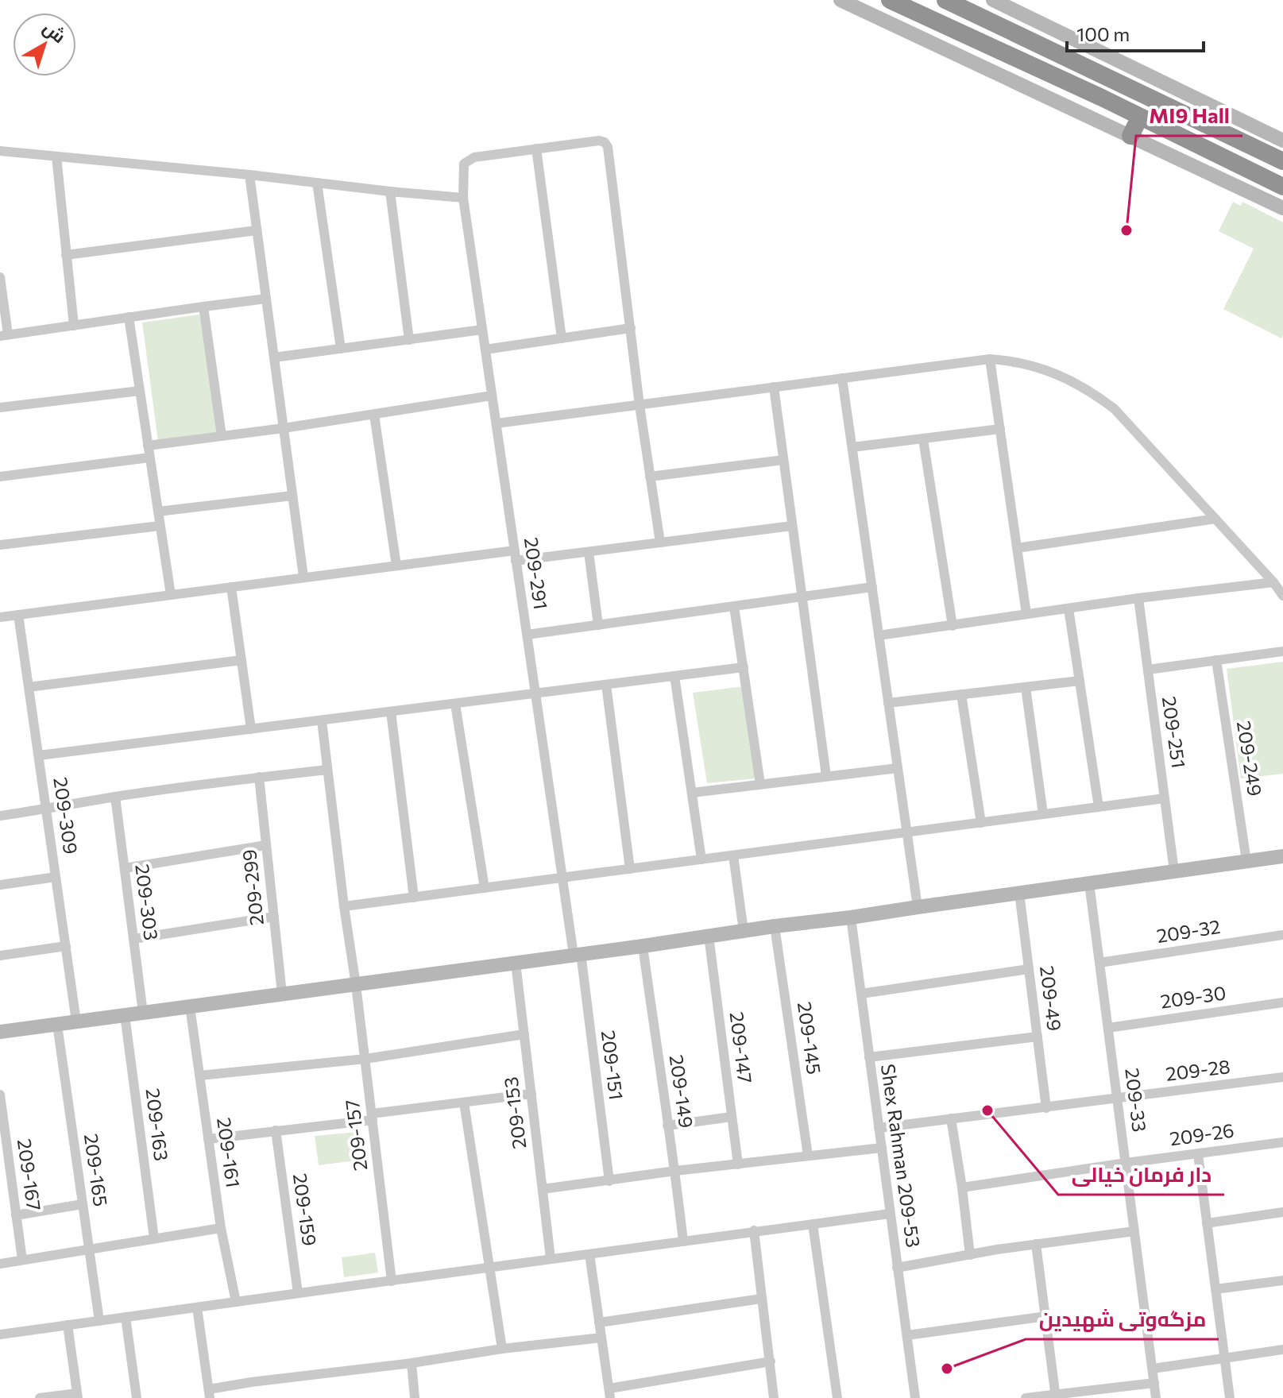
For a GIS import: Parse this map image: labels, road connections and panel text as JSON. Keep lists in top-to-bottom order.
{
  "streets": {
    "street": [
      "209-291",
      "209-251",
      "209-249",
      "209-309",
      "209-299",
      "209-303",
      "209-32",
      "209-30",
      "209-49",
      "209-145",
      "209-147",
      "209-151",
      "209-28",
      "209-149",
      "209-33",
      "209-153",
      "209-163",
      "209-157",
      "209-26",
      "209-161",
      "Shex Rahman 209-53",
      "209-165",
      "209-167",
      "209-159"
    ]
  },
  "crossings": [
    ["209-291", "209-151"],
    ["209-32", "209-33"],
    ["209-30", "209-33"],
    ["209-49", "209-28"],
    ["209-28", "209-33"],
    ["209-28", "Shex Rahman 209-53"],
    ["209-33", "209-26"]
  ],
  "places": ["MI9 Hall", "دار فرمان خیالی", "مزگه‌وتی شهیدین"],
  "scale_bar": "100 m",
  "north": "top right"
}
